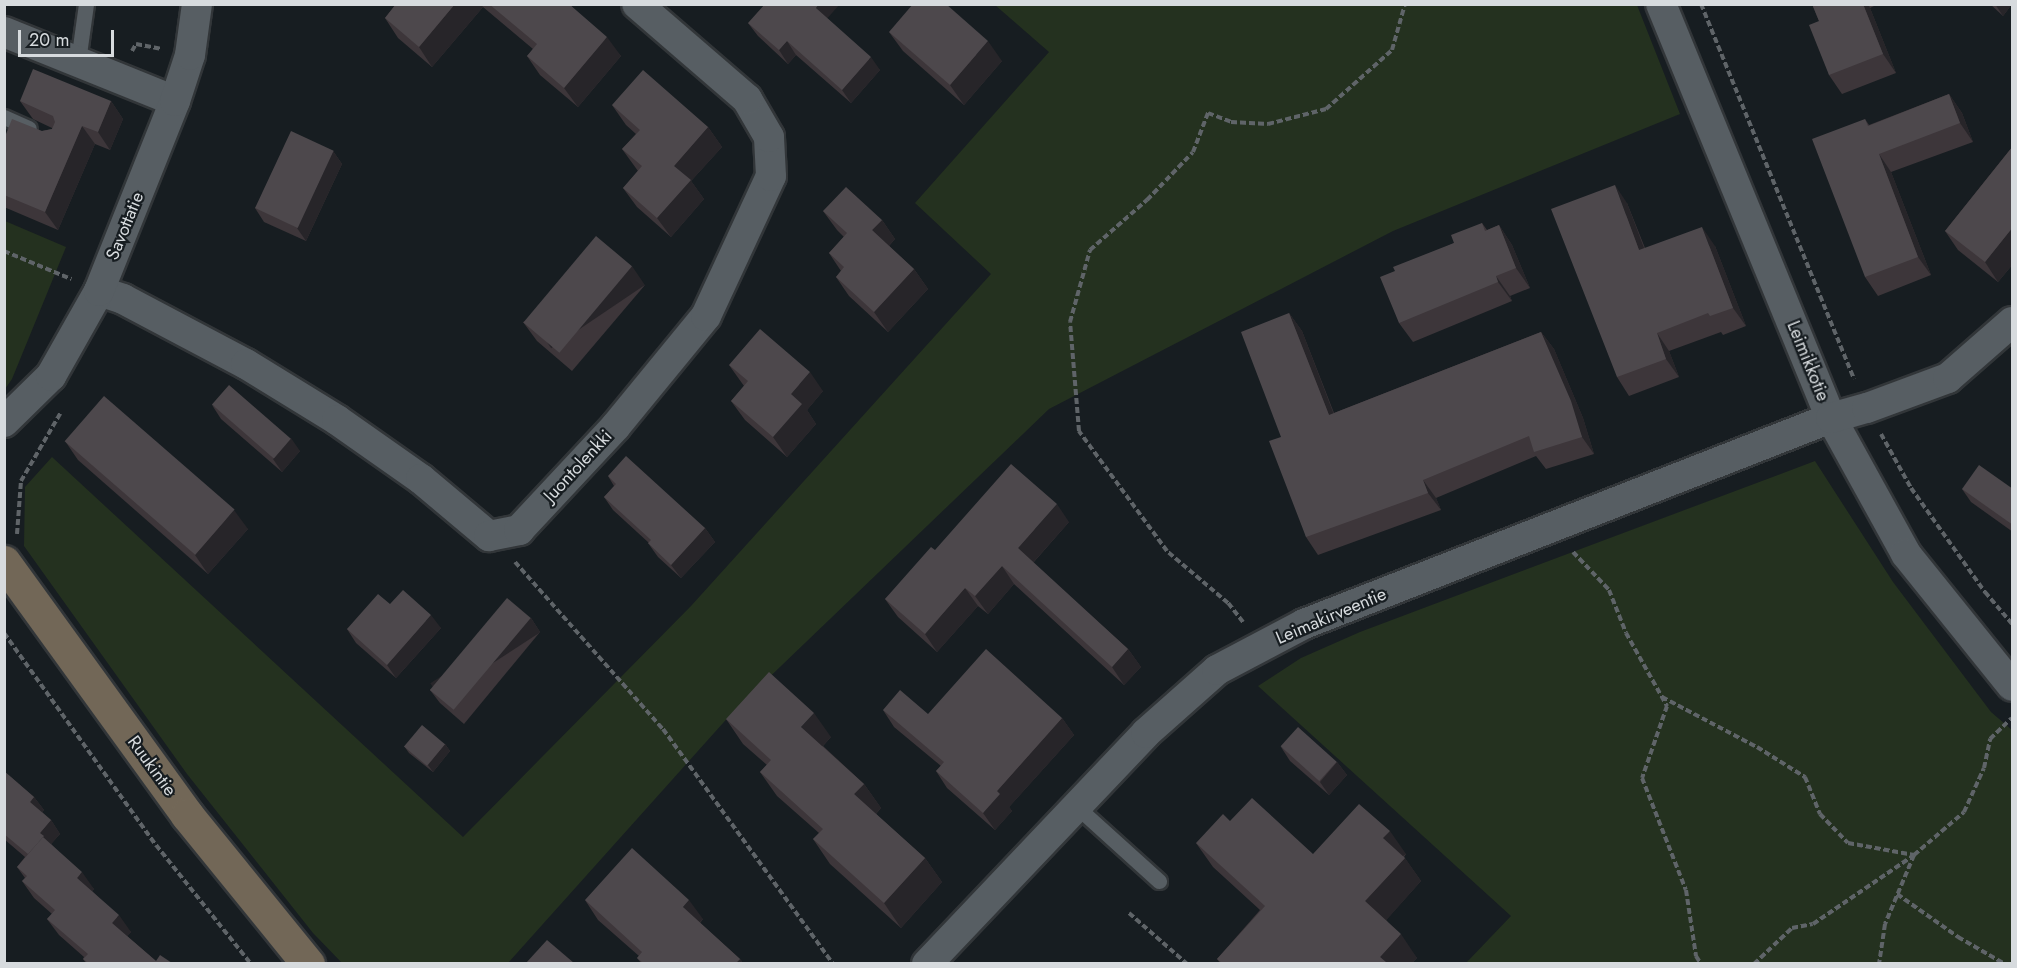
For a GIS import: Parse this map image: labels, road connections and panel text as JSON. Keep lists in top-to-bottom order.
{
  "streets": {
    "street": [
      "Savottatie",
      "Leimikkotie",
      "Juontolenkki",
      "Leimakirveentie",
      "Ruukintie"
    ]
  },
  "crossings": [
    ["Leimikkotie", "Leimakirveentie"]
  ],
  "scale_bar": "20 m"
}
